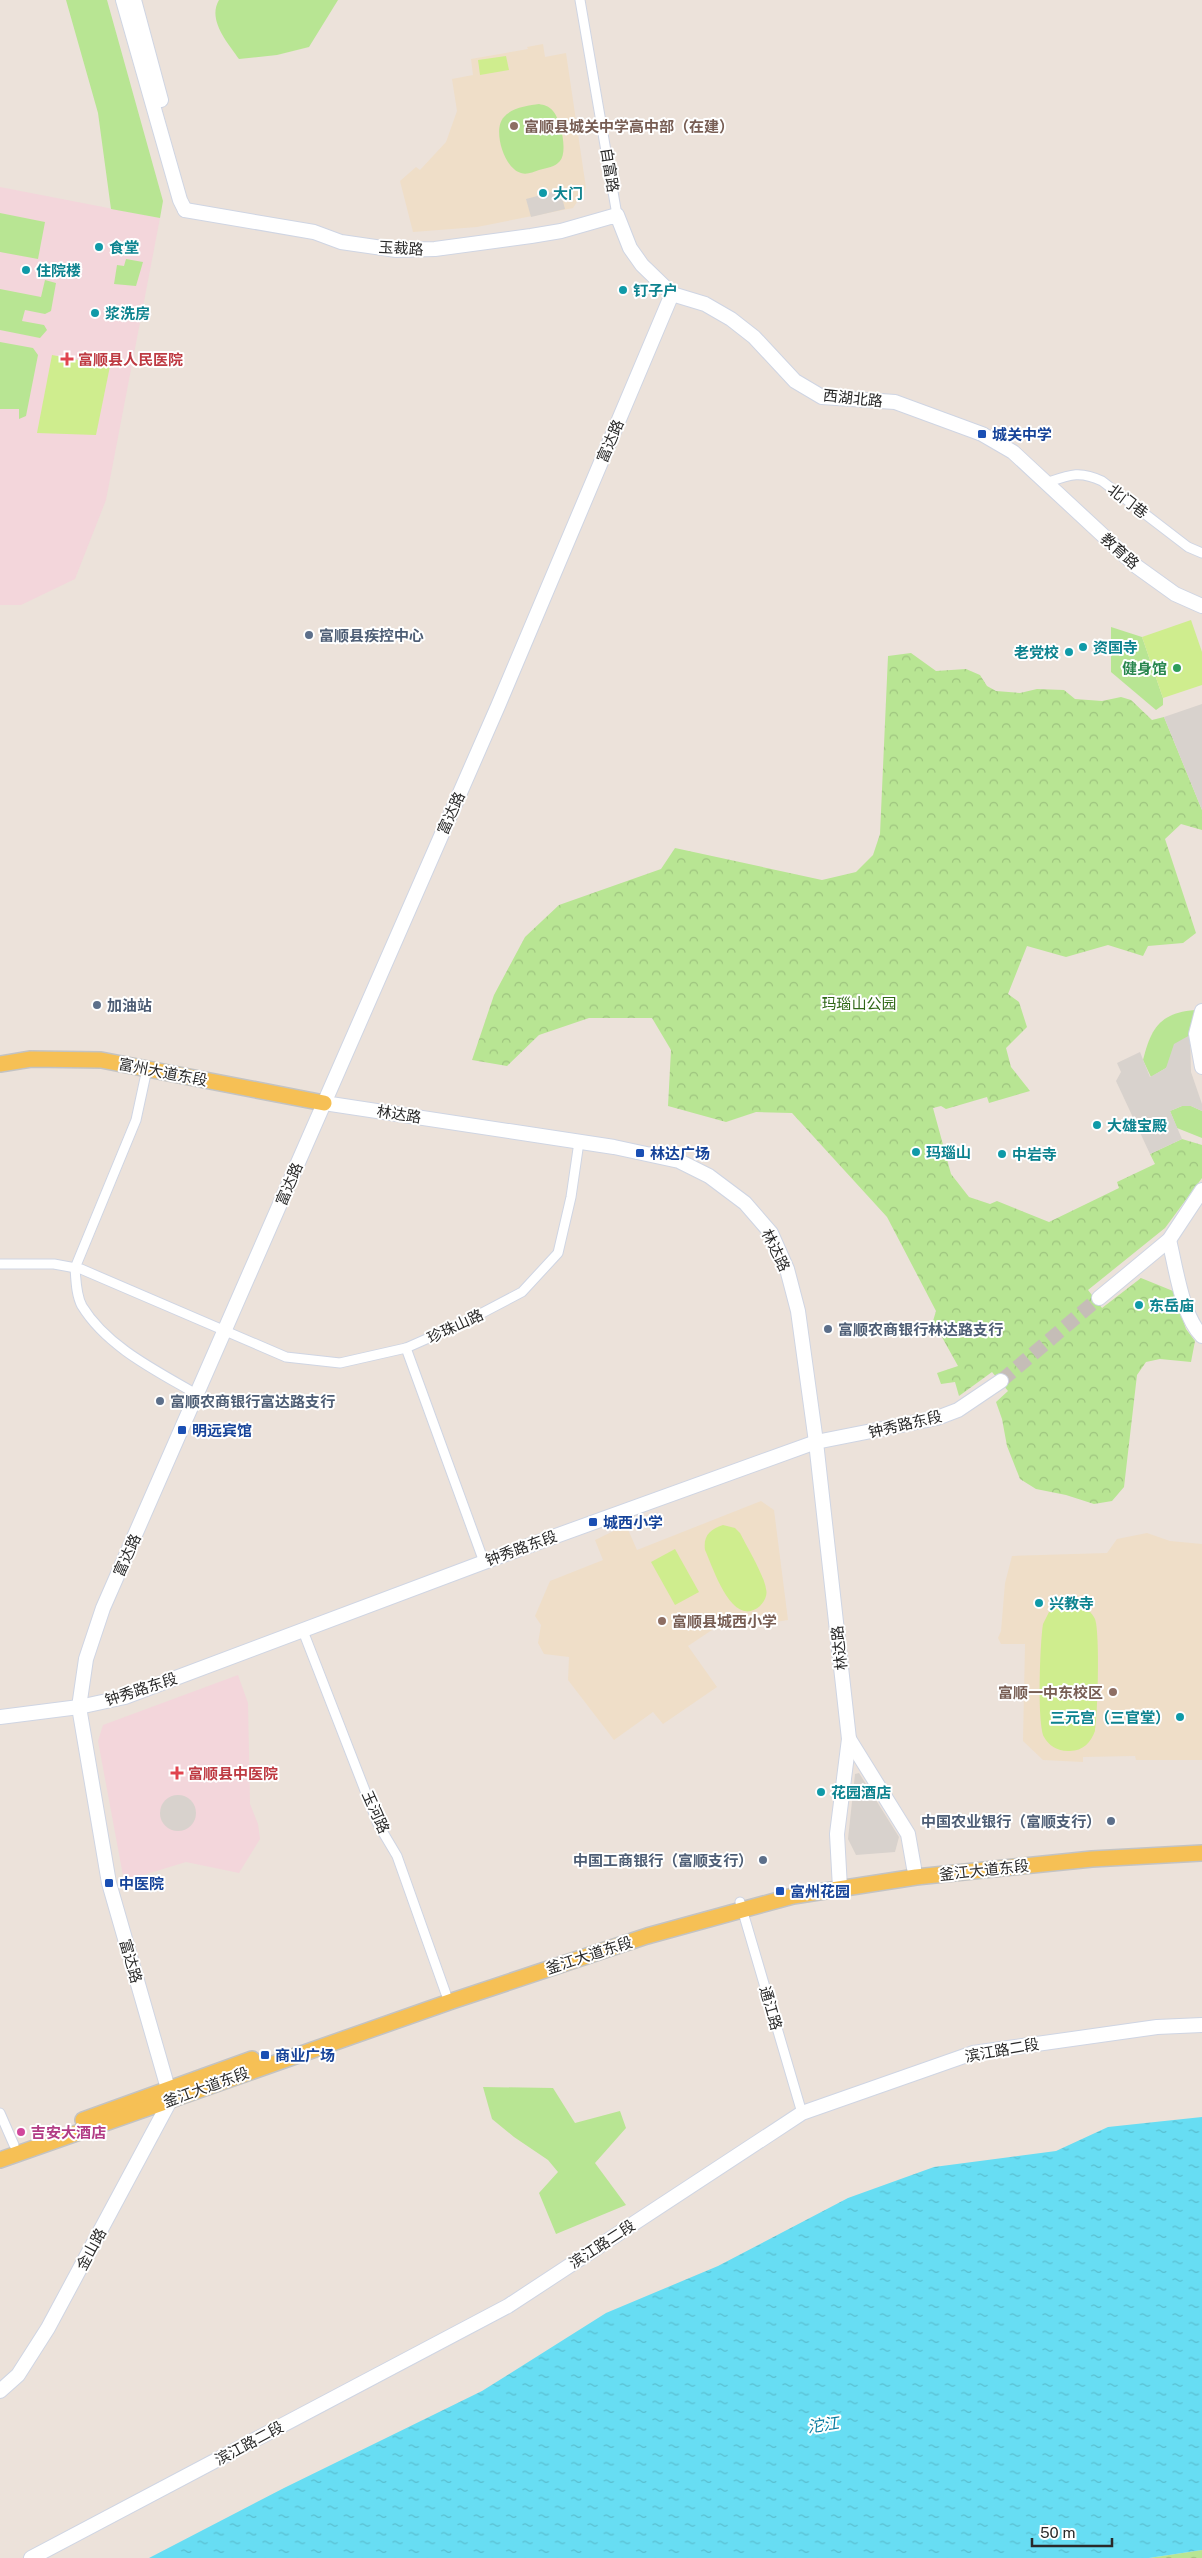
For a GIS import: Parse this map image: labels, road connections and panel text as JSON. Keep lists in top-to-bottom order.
{
  "streets": {
    "main road": ["富州大道东段", "釜江大道东段"],
    "street": [
      "自富路",
      "玉裁路",
      "西湖北路",
      "富达路",
      "北门巷",
      "教育路",
      "林达路",
      "珍珠山路",
      "钟秀路东段",
      "玉河路",
      "通江路",
      "滨江路二段",
      "金山路"
    ]
  },
  "crossings": [
    ["自富路", "玉裁路"],
    ["自富路", "西湖北路"],
    ["自富路", "富达路"],
    ["西湖北路", "富达路"],
    ["西湖北路", "北门巷"],
    ["西湖北路", "教育路"],
    ["富达路", "富州大道东段"],
    ["富达路", "林达路"],
    ["富达路", "珍珠山路"],
    ["富达路", "钟秀路东段"],
    ["富达路", "釜江大道东段"],
    ["富达路", "金山路"],
    ["北门巷", "教育路"],
    ["富州大道东段", "林达路"],
    ["林达路", "珍珠山路"],
    ["林达路", "钟秀路东段"],
    ["钟秀路东段", "玉河路"],
    ["玉河路", "釜江大道东段"],
    ["釜江大道东段", "通江路"],
    ["釜江大道东段", "金山路"],
    ["通江路", "滨江路二段"]
  ],
  "water": ["沱江"],
  "parks": ["玛瑙山公园"],
  "places": {
    "other": [
      "富顺县城关中学高中部（在建）",
      "大门",
      "食堂",
      "住院楼",
      "钉子户",
      "浆洗房",
      "富顺县疾控中心",
      "资国寺",
      "老党校",
      "健身馆",
      "加油站",
      "大雄宝殿",
      "玛瑙山",
      "中岩寺",
      "东岳庙",
      "富顺农商银行林达路支行",
      "富顺农商银行富达路支行",
      "兴教寺",
      "富顺县城西小学",
      "富顺一中东校区",
      "三元宫（三官堂）",
      "花园酒店",
      "中国农业银行（富顺支行）",
      "中国工商银行（富顺支行）",
      "吉安大酒店"
    ],
    "health": ["富顺县人民医院", "富顺县中医院"],
    "transit": [
      "城关中学",
      "林达广场",
      "明远宾馆",
      "城西小学",
      "中医院",
      "富州花园",
      "商业广场"
    ]
  },
  "scale_bar": "50 m"
}
